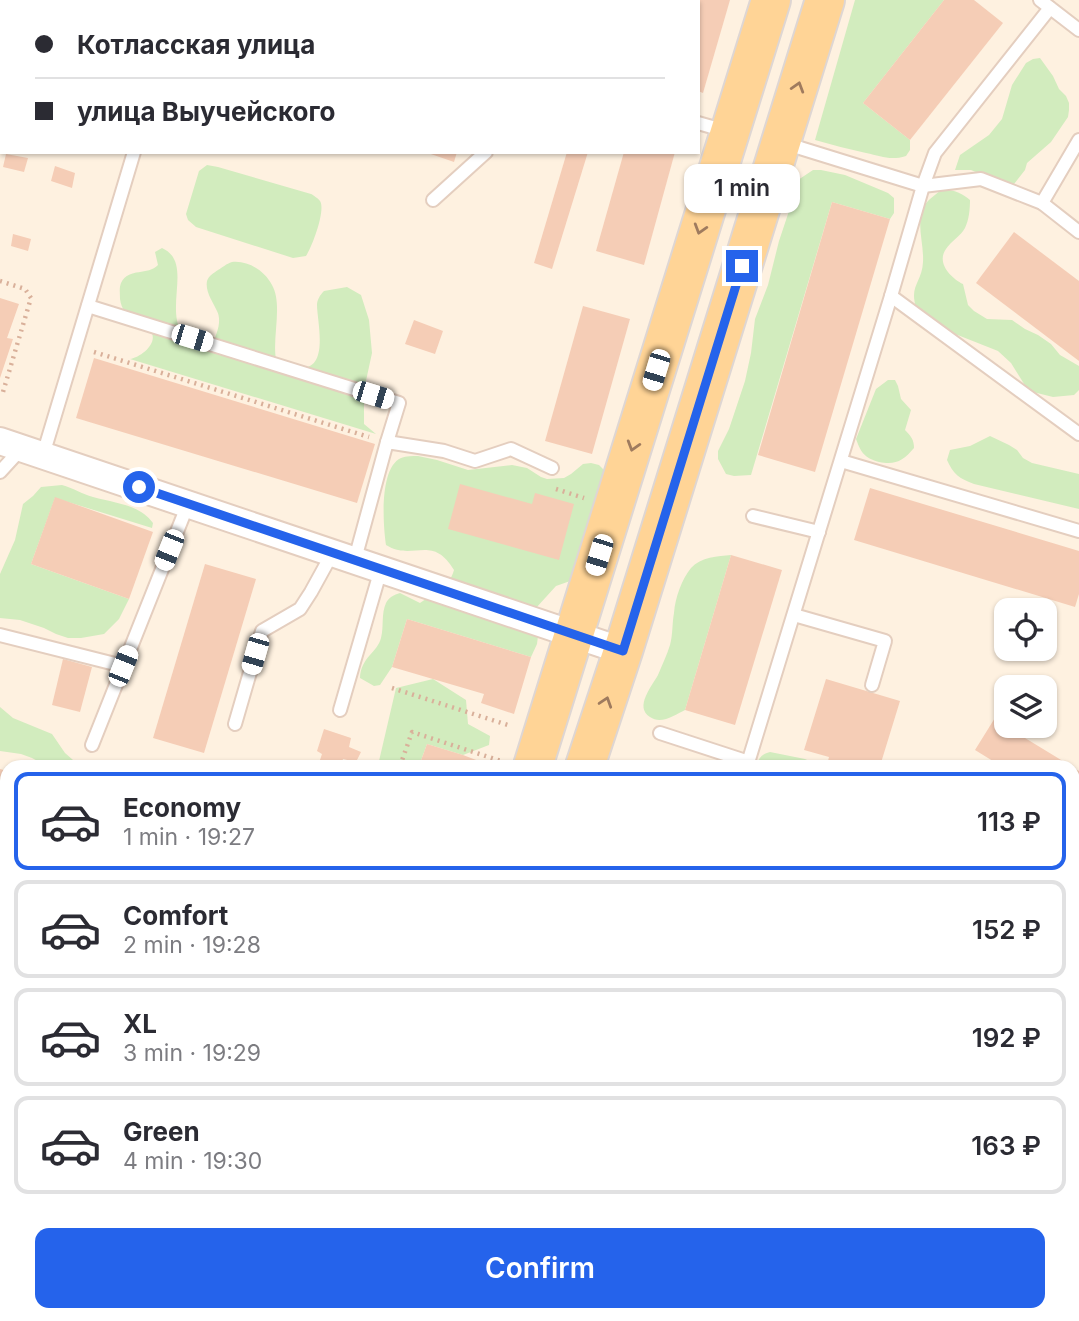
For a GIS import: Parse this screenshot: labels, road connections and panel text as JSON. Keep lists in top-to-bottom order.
{
  "page": {
    "banner": ["Котласская улица", "улица Выучейского"],
    "bubble": "1 min",
    "list": [
      {
        "name": "Economy",
        "note": "1 min · 19:27",
        "value": "113 ₽"
      },
      {
        "name": "Comfort",
        "note": "2 min · 19:28",
        "value": "152 ₽"
      },
      {
        "name": "XL",
        "note": "3 min · 19:29",
        "value": "192 ₽"
      },
      {
        "name": "Green",
        "note": "4 min · 19:30",
        "value": "163 ₽"
      }
    ],
    "buttons": "Confirm"
  }
}
